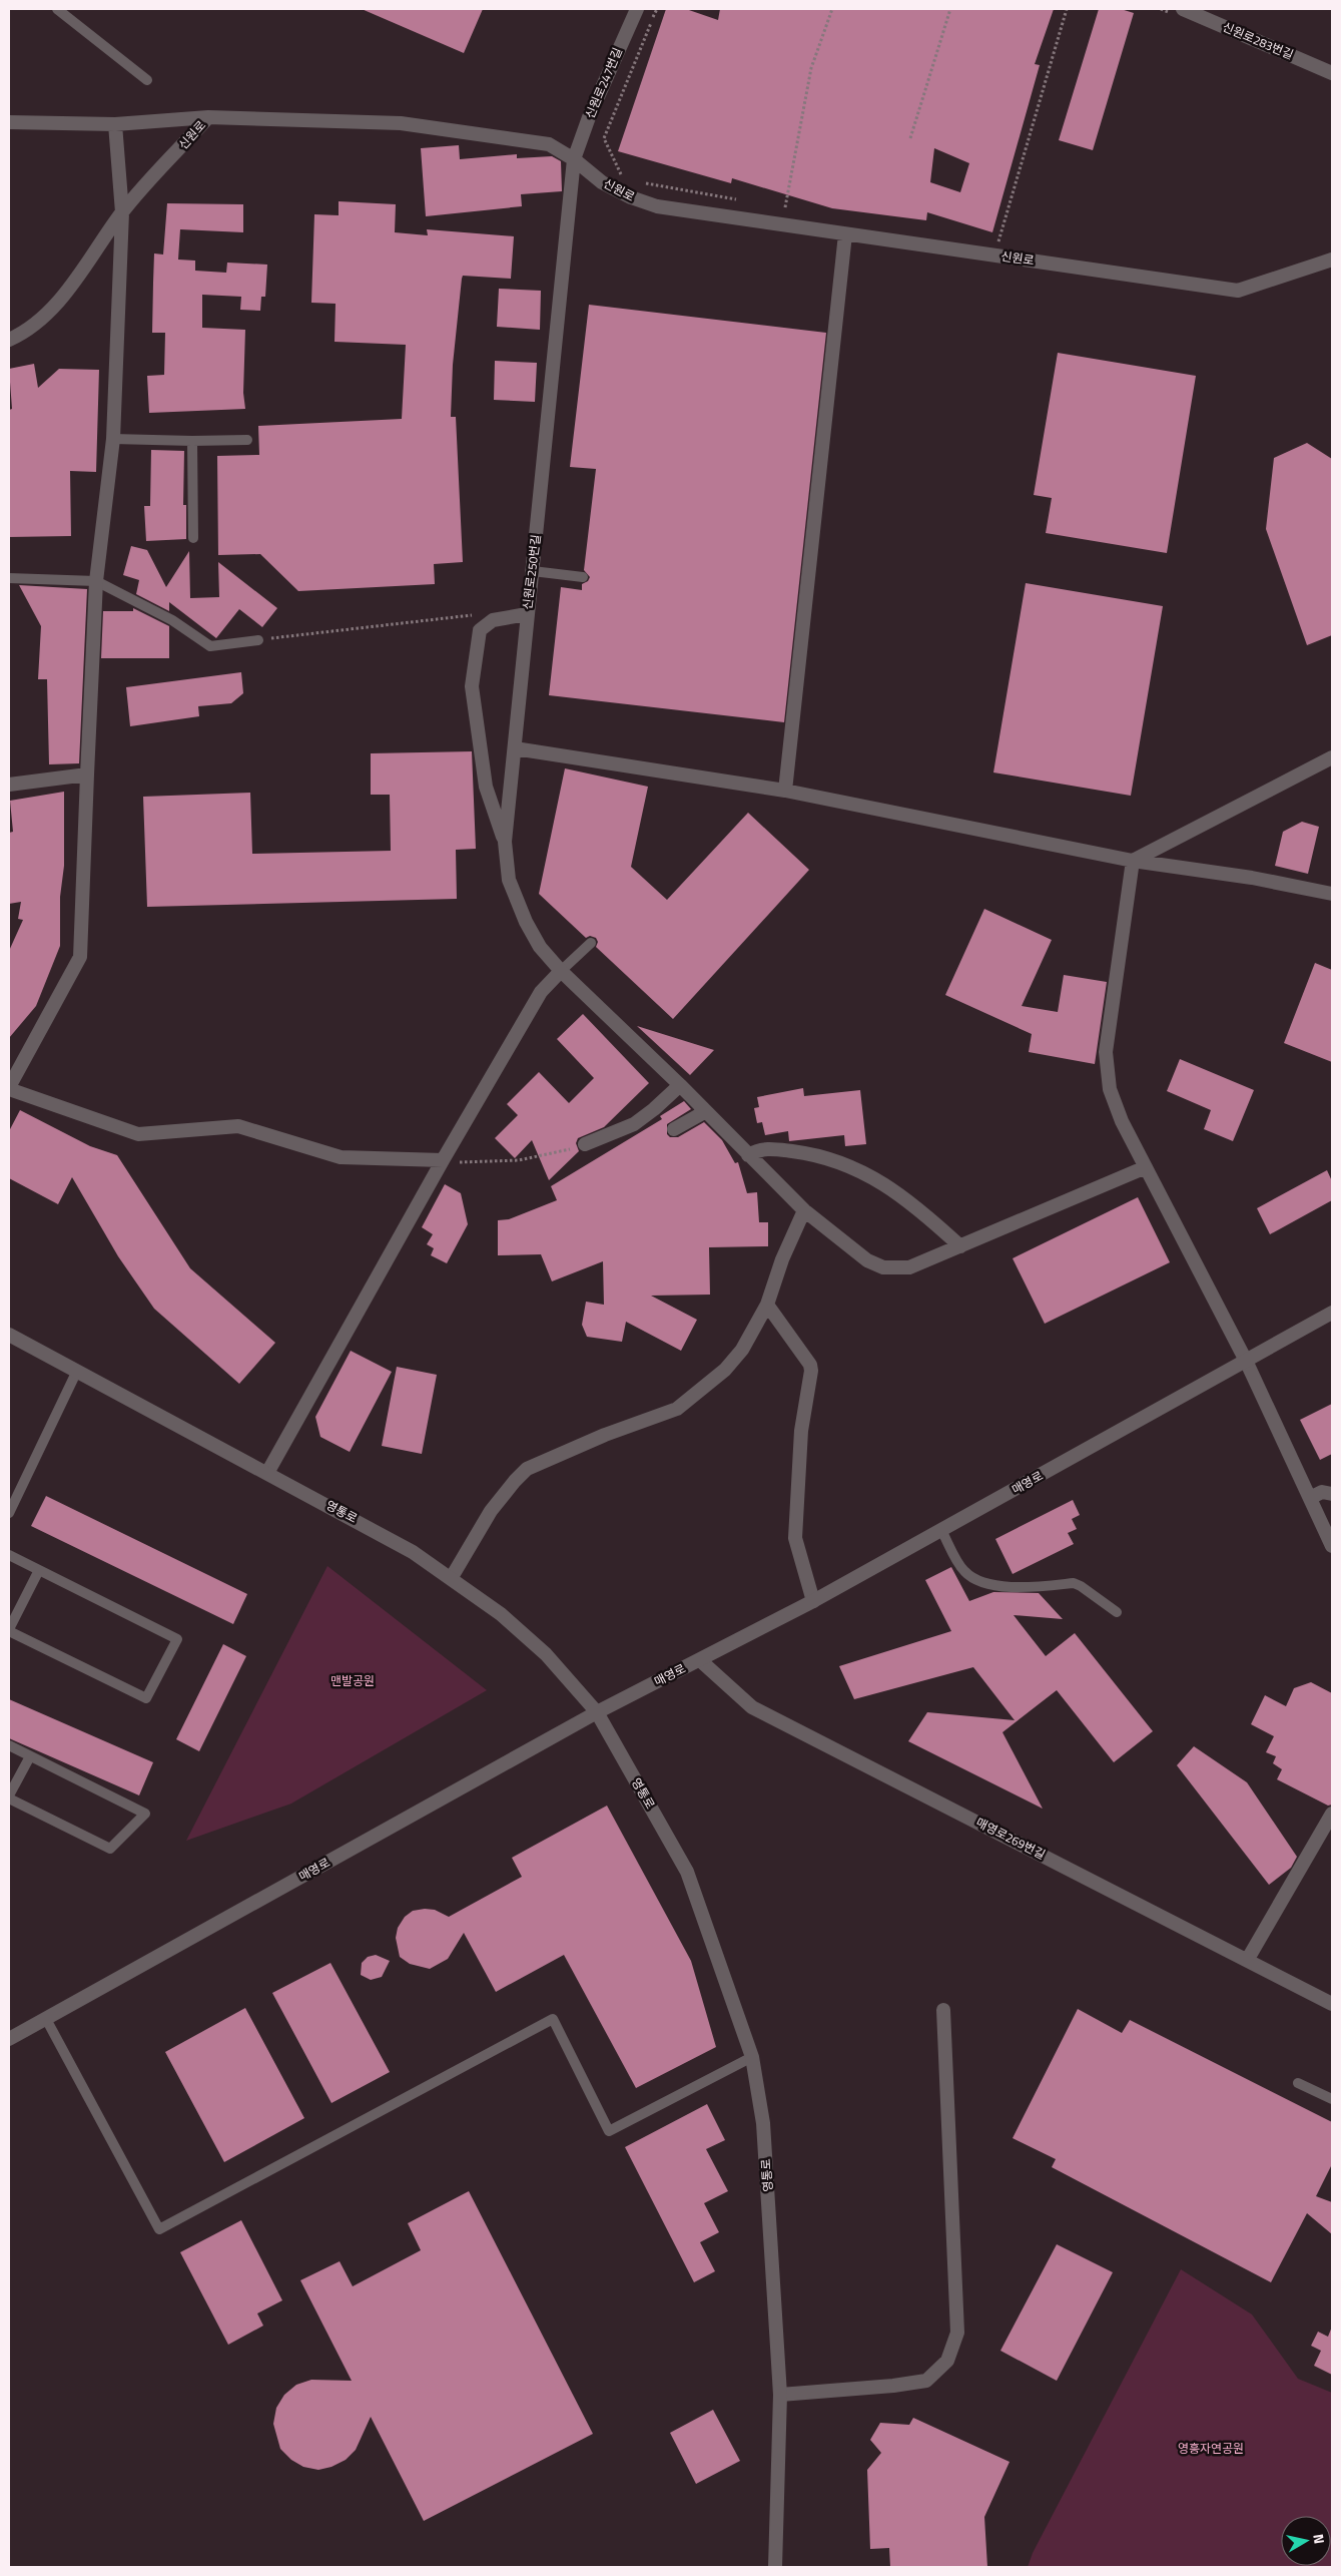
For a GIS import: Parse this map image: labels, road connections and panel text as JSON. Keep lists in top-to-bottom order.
{
  "streets": {
    "street": [
      "신원로283번길",
      "신원로247번길",
      "신원로",
      "신원로250번길",
      "매영로",
      "영통로",
      "매영로269번길"
    ]
  },
  "crossings": [
    ["신원로247번길", "신원로"],
    ["신원로247번길", "신원로250번길"],
    ["신원로", "신원로250번길"],
    ["매영로", "영통로"],
    ["매영로", "매영로269번길"]
  ],
  "parks": ["맨발공원", "영흥자연공원"],
  "north": "right"
}
